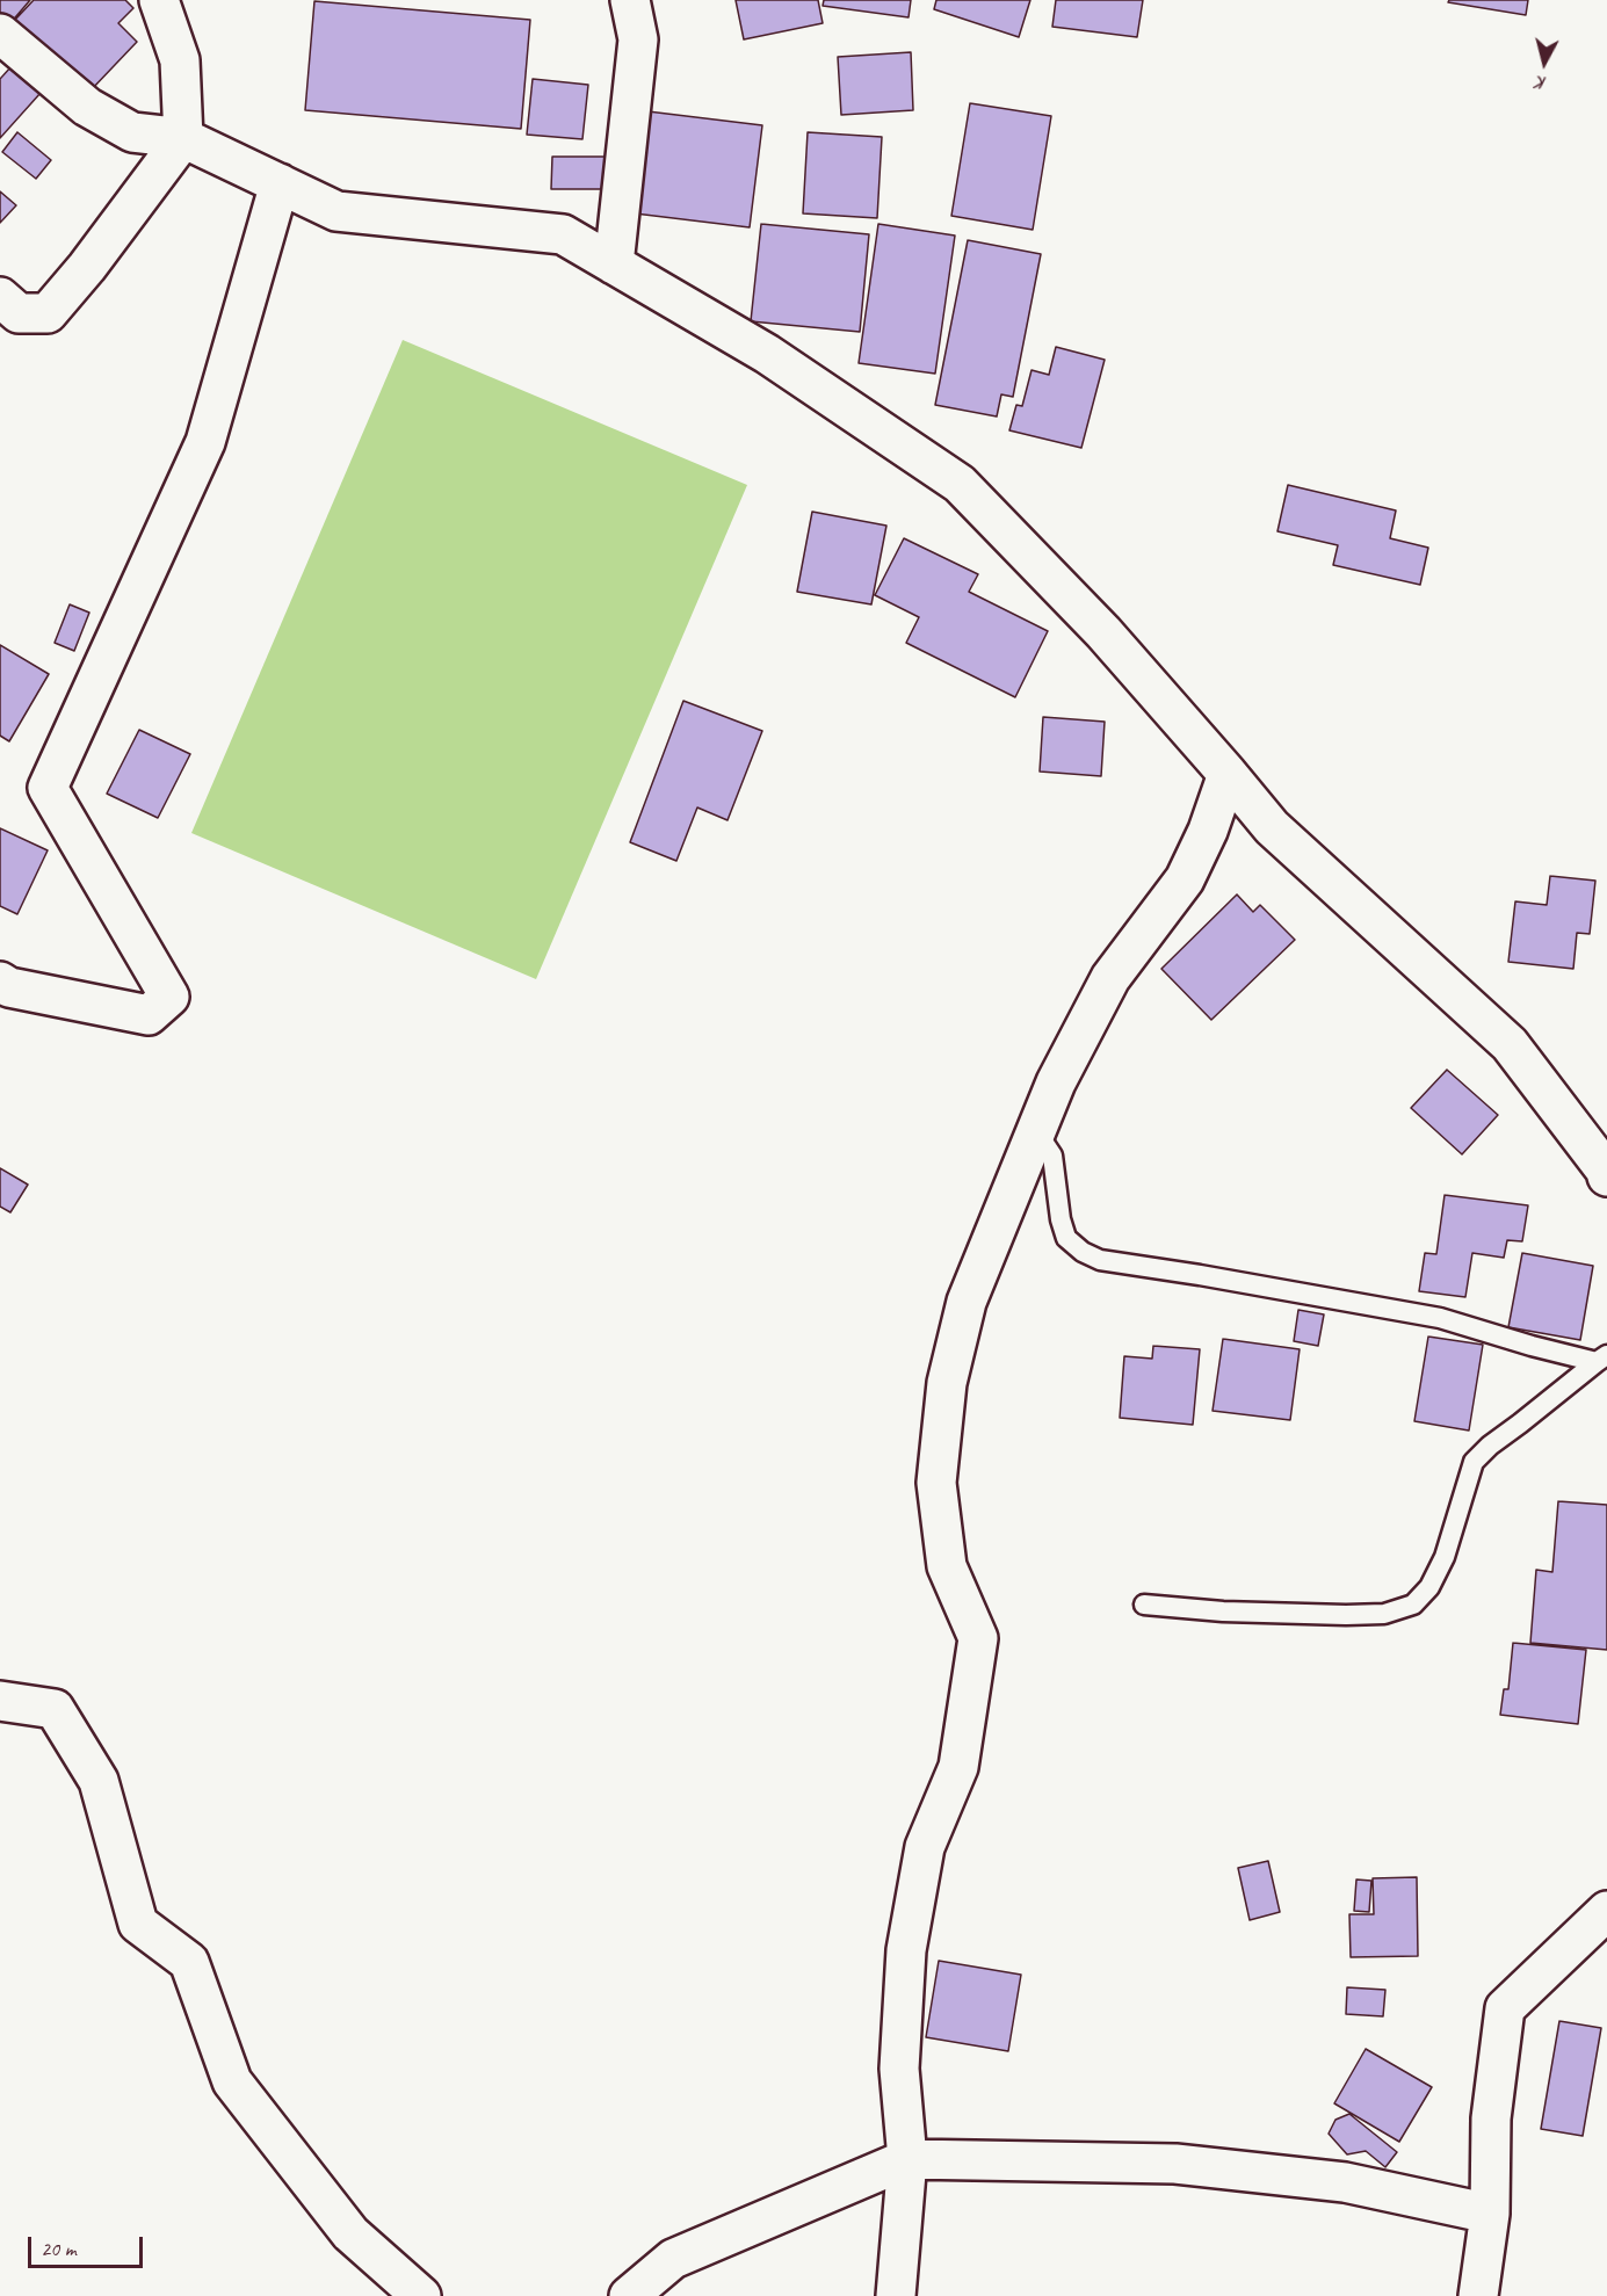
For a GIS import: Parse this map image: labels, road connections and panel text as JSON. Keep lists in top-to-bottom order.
{
  "scale_bar": "20 m",
  "north": "bottom"
}
